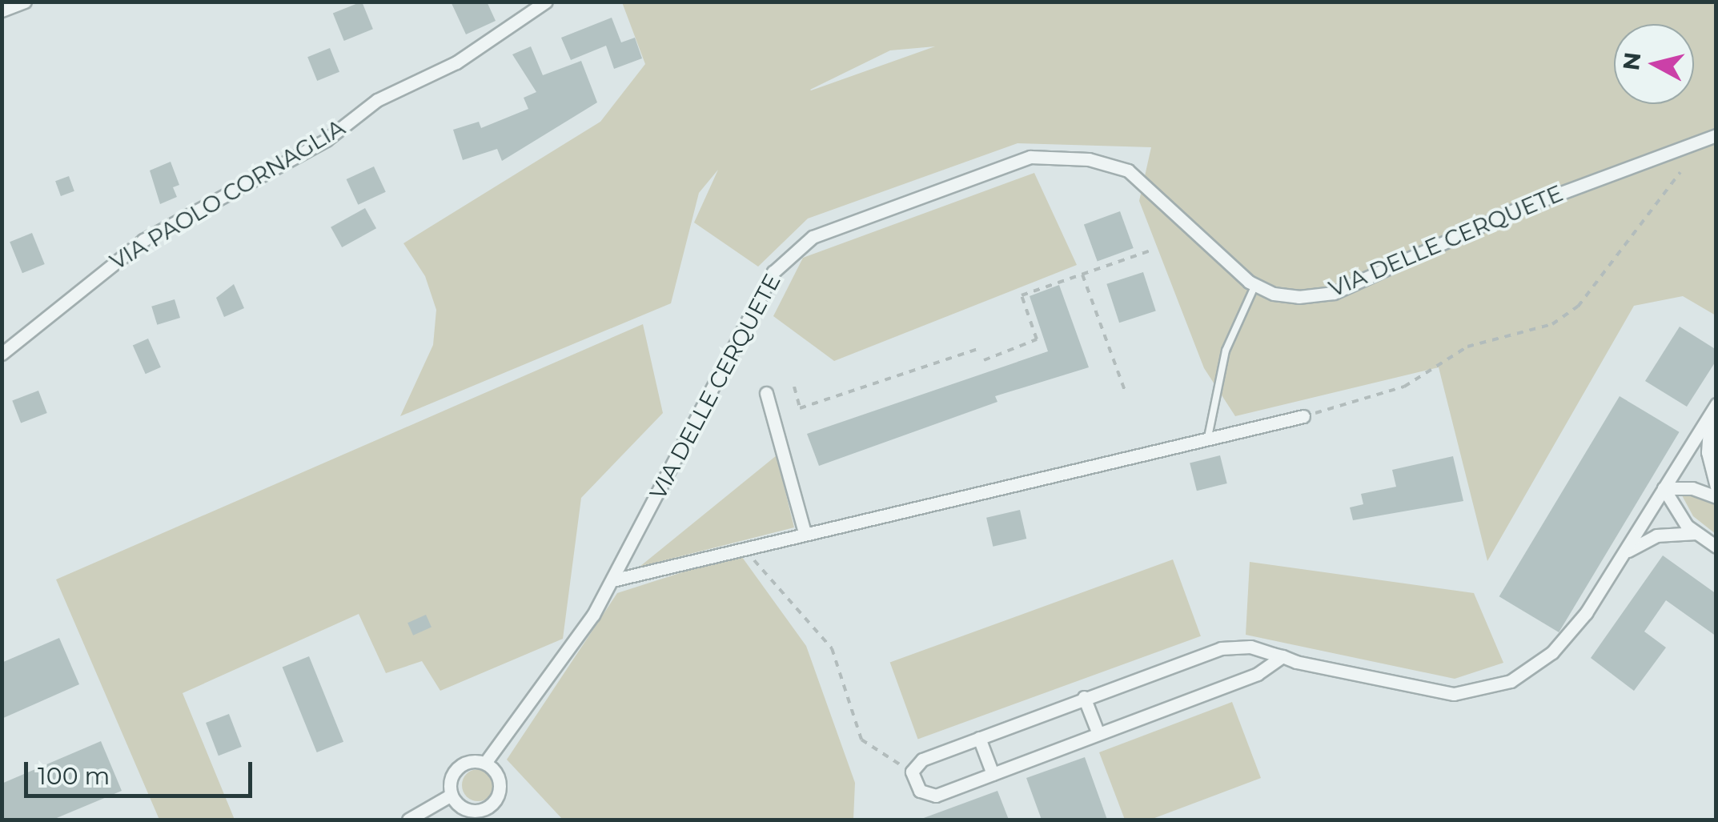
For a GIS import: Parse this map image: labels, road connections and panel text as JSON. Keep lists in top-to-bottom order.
{
  "streets": {
    "street": ["VIA PAOLO CORNAGLIA", "VIA DELLE CERQUETE"]
  },
  "scale_bar": "100 m",
  "north": "left"
}
